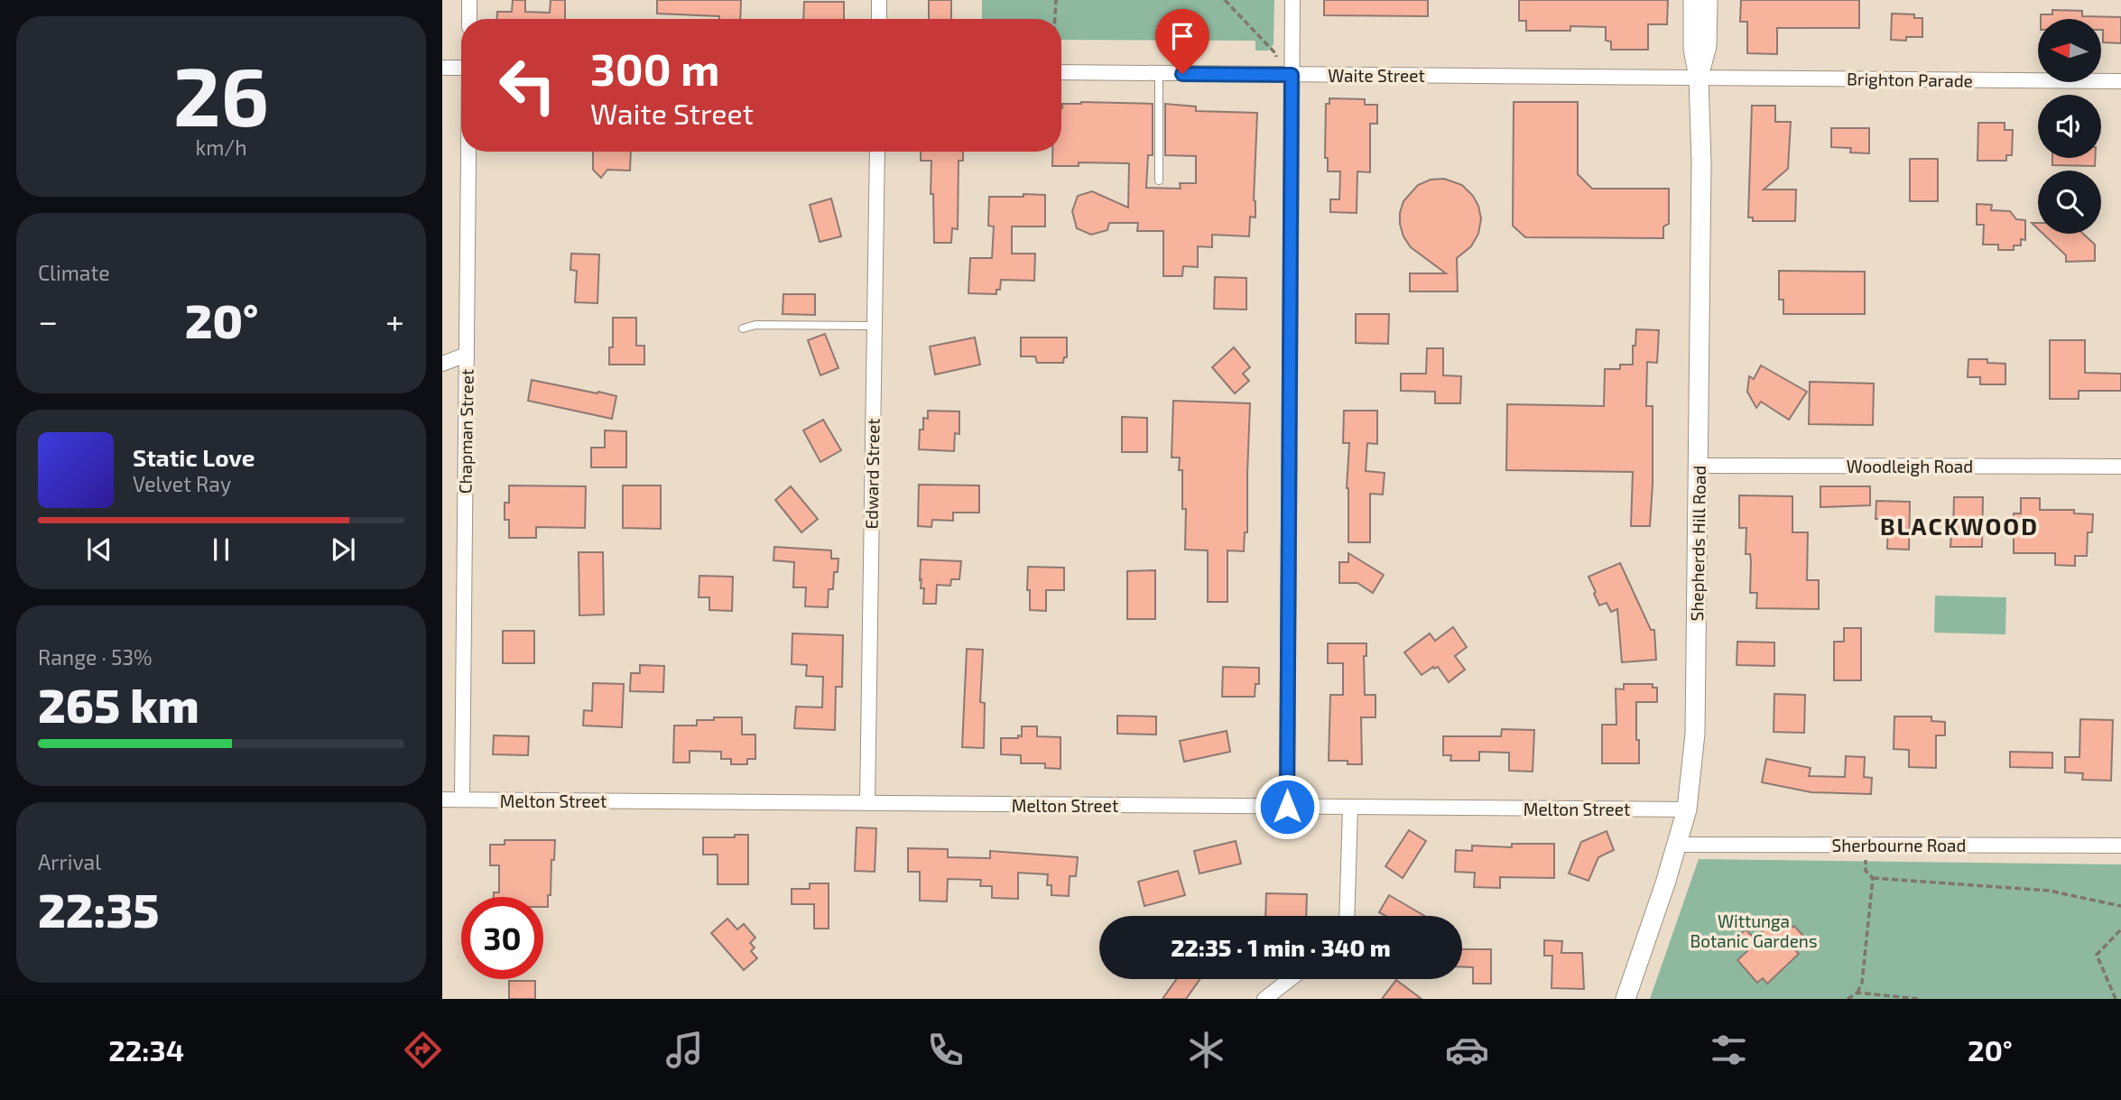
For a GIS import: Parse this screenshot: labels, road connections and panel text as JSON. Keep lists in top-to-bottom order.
{
  "streets": {
    "main road": ["Shepherds Hill Road"],
    "street": [
      "Waite Street",
      "Brighton Parade",
      "Chapman Street",
      "Woodleigh Road",
      "Edward Street",
      "Melton Street",
      "Sherbourne Road"
    ]
  },
  "crossings": [
    ["Waite Street", "Brighton Parade"],
    ["Waite Street", "Shepherds Hill Road"],
    ["Brighton Parade", "Shepherds Hill Road"],
    ["Chapman Street", "Melton Street"],
    ["Woodleigh Road", "Shepherds Hill Road"],
    ["Edward Street", "Melton Street"],
    ["Shepherds Hill Road", "Melton Street"],
    ["Shepherds Hill Road", "Sherbourne Road"]
  ],
  "districts": ["BLACKWOOD"],
  "parks": ["Wittunga Botanic Gardens"],
  "north": "left",
  "page": {
    "tile": [
      ["26", "km/h"],
      "Climate",
      ["Range · 53%", "265 km"],
      ["Arrival", "22:35"]
    ],
    "turn": ["300 m", "Waite Street"],
    "heat": ["−", "20°", "+"],
    "song": ["Static Love", "Velvet Ray"],
    "limit": "30",
    "trip": "22:35 · 1 min · 340 m",
    "tabs": ["22:34", "20°"]
  }
}
